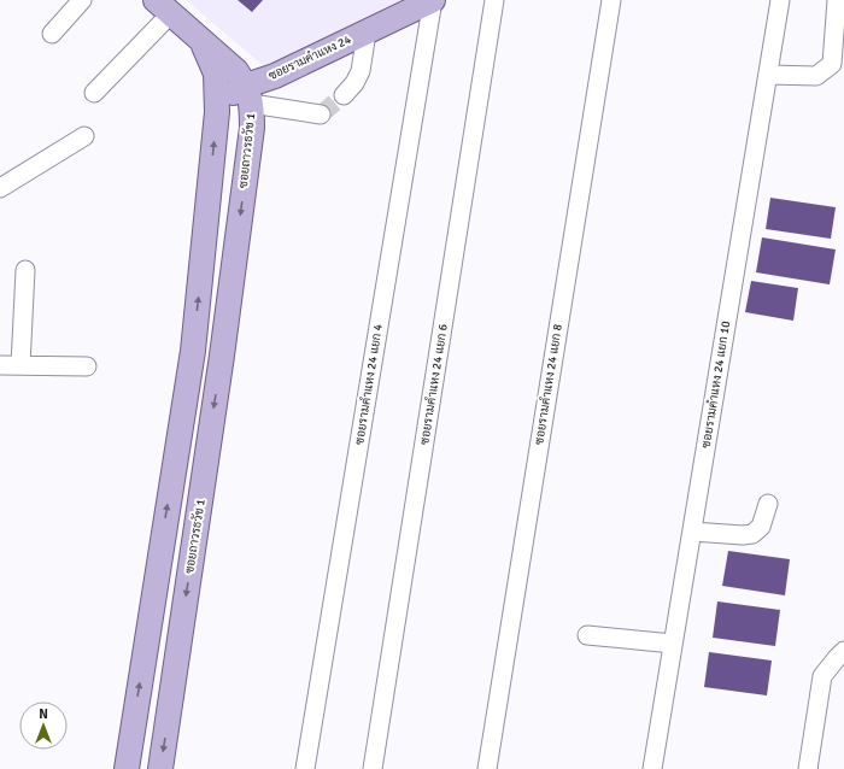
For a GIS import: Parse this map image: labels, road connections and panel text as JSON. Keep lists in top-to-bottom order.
{
  "streets": {
    "main road": ["ซอยรามคำแหง 24", "ซอยถาวรธวัช 1"],
    "street": [
      "ซอยรามคำแหง 24 แยก 4",
      "ซอยรามคำแหง 24 แยก 6",
      "ซอยรามคำแหง 24 แยก 8",
      "ซอยรามคำแหง 24 แยก 10"
    ]
  },
  "crossings": [
    ["ซอยรามคำแหง 24", "ซอยถาวรธวัช 1"],
    ["ซอยรามคำแหง 24", "ซอยรามคำแหง 24 แยก 4"]
  ],
  "north": "top"
}
